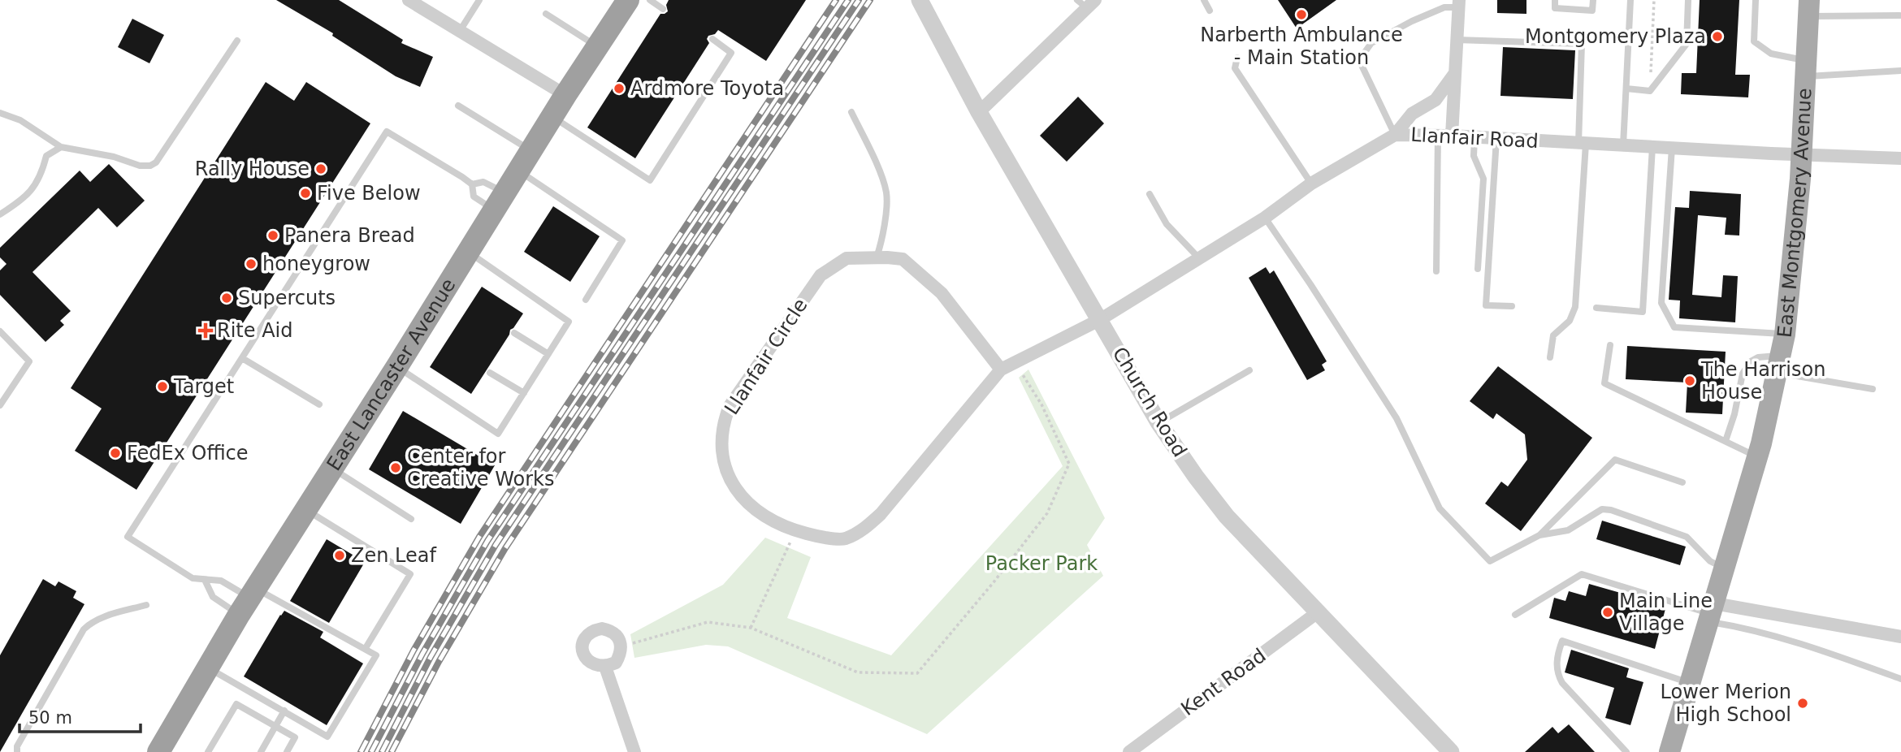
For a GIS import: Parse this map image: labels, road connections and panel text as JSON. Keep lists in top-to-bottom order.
{
  "streets": {
    "highway": ["East Lancaster Avenue"],
    "main road": ["East Montgomery Avenue"],
    "street": [
      "Llanfair Road",
      "Llanfair Circle",
      "Church Road",
      "Kent Road"
    ]
  },
  "crossings": [
    ["Llanfair Road", "East Montgomery Avenue"],
    ["Llanfair Road", "Llanfair Circle"],
    ["Llanfair Road", "Church Road"],
    ["Llanfair Circle", "Church Road"],
    ["Church Road", "Kent Road"]
  ],
  "parks": ["Packer Park"],
  "places": {
    "other": [
      "Narberth Ambulance - Main Station",
      "Montgomery Plaza",
      "Ardmore Toyota",
      "Rally House",
      "Five Below",
      "Panera Bread",
      "honeygrow",
      "Supercuts",
      "The Harrison House",
      "Target",
      "FedEx Office",
      "Center for Creative Works",
      "Zen Leaf",
      "Main Line Village",
      "Lower Merion High School"
    ],
    "health": ["Rite Aid"]
  },
  "scale_bar": "50 m"
}
